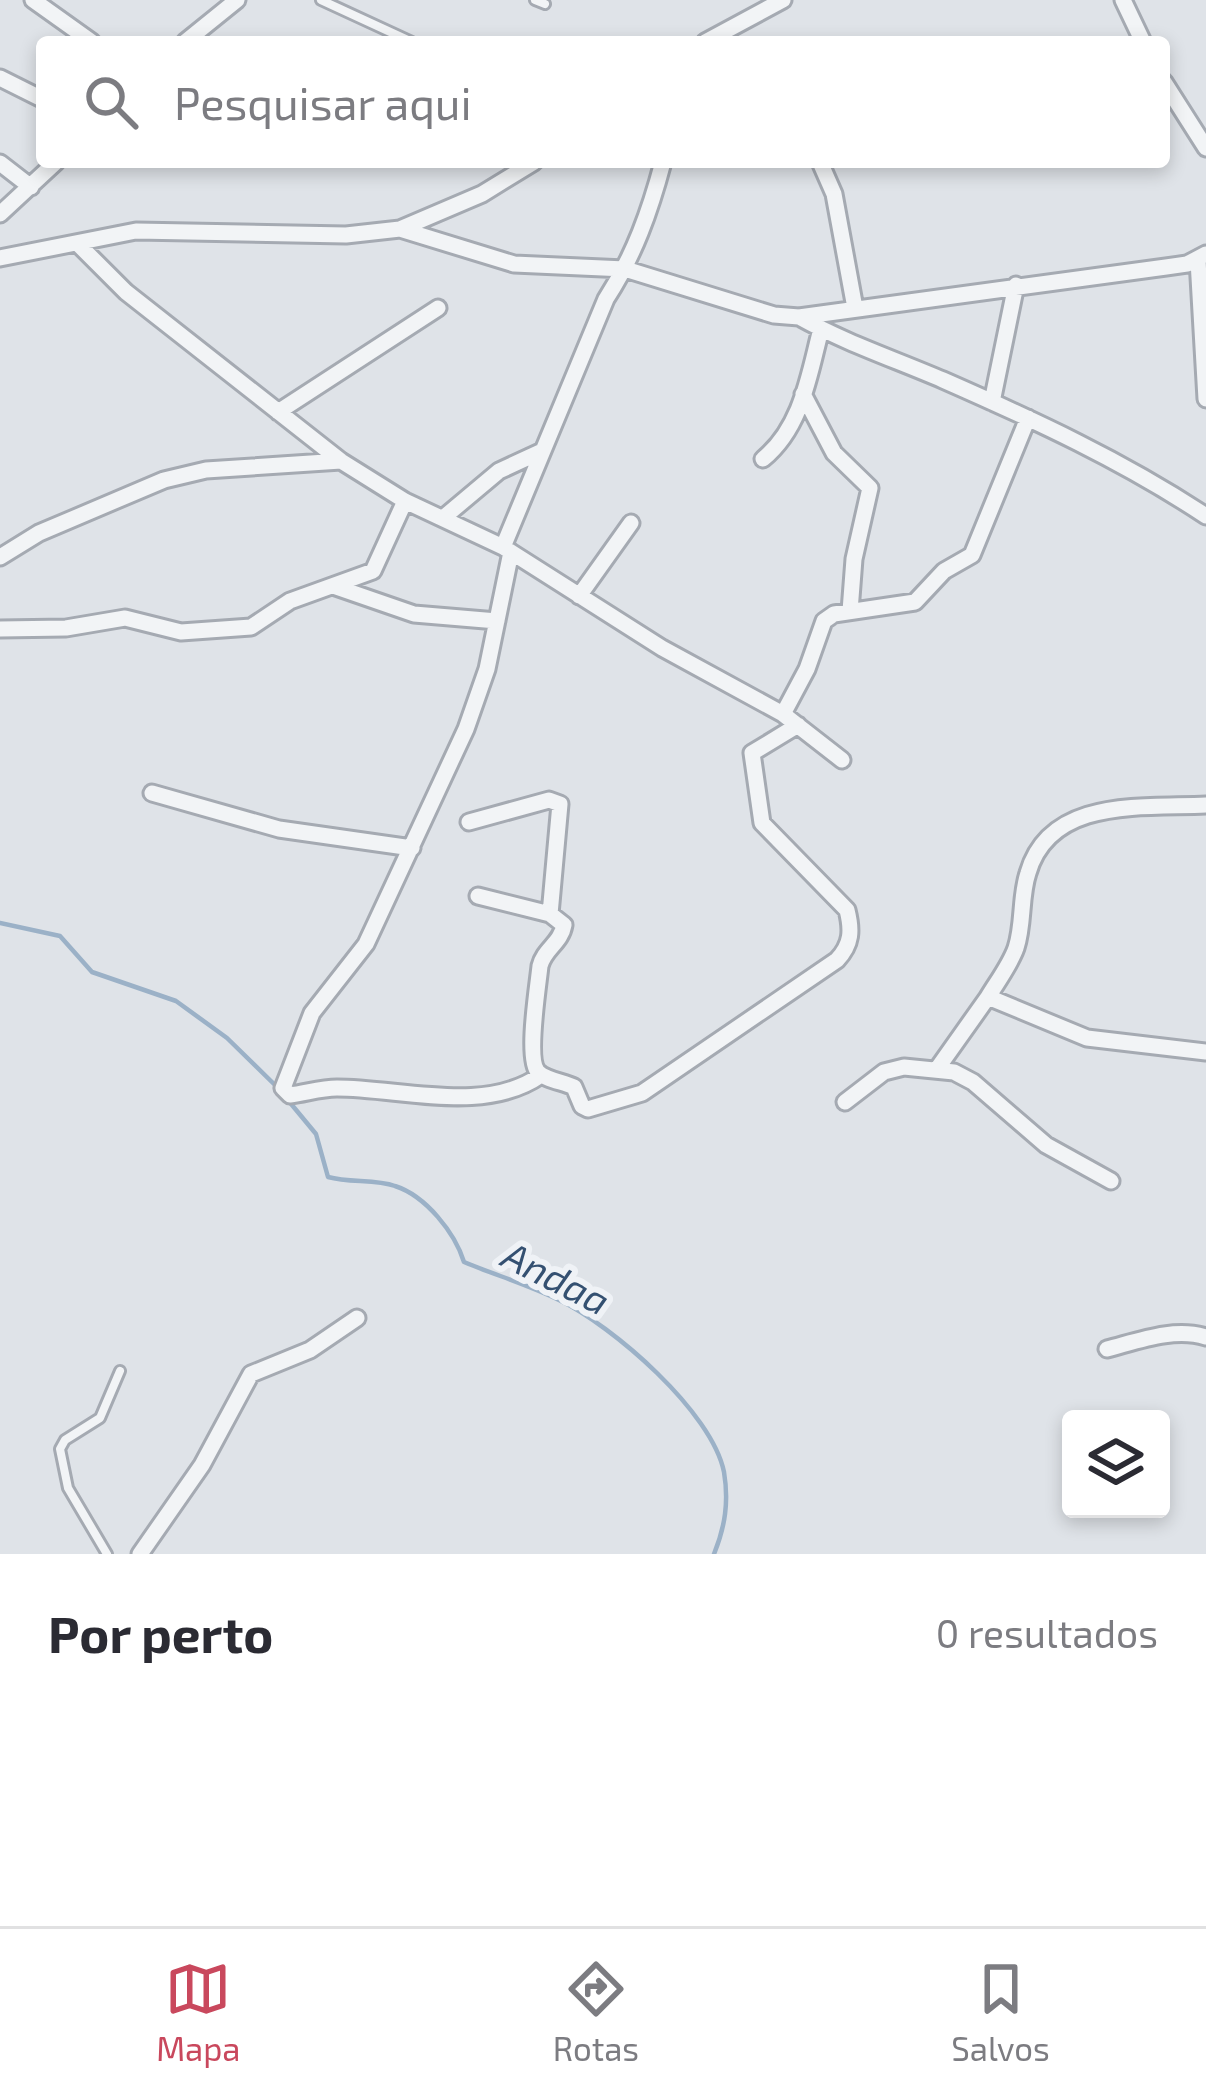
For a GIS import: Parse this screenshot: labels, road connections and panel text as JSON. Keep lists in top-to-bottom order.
{
  "water": ["Andaa"],
  "page": {
    "search": "Pesquisar aqui",
    "heading": ["Por perto", "0 resultados"],
    "nav": ["Mapa", "Rotas", "Salvos"]
  }
}
